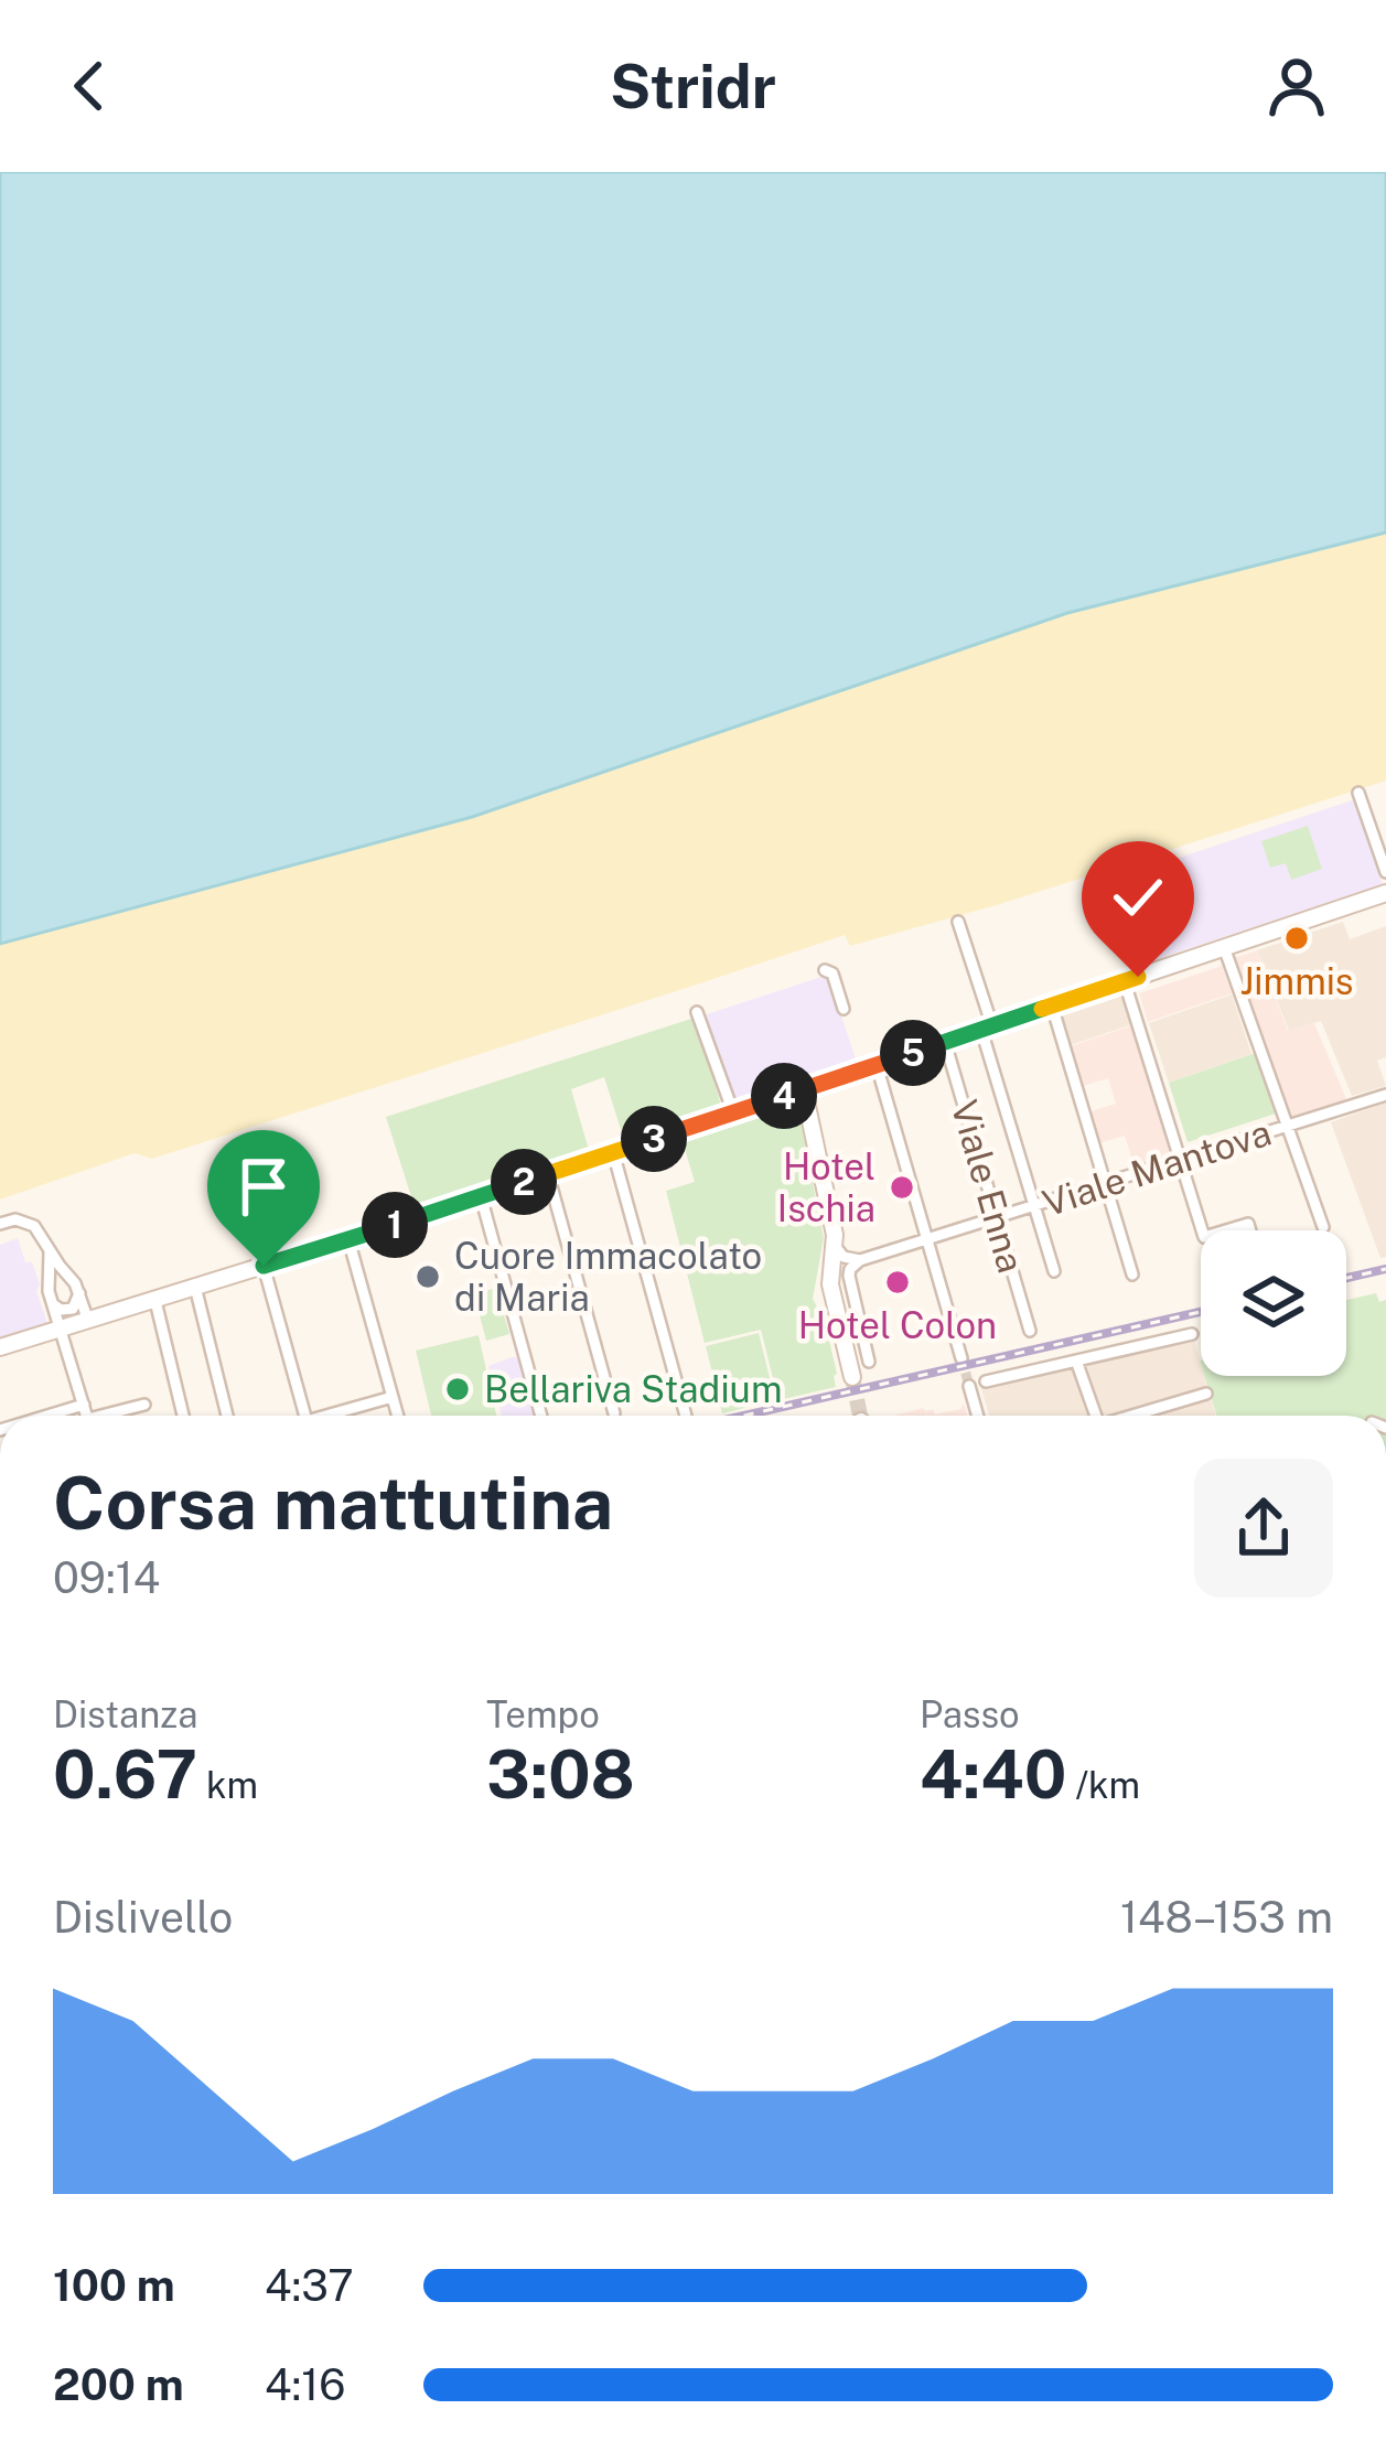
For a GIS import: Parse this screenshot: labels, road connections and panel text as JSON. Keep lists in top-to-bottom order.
{
  "streets": {
    "street": ["Viale Mantova", "Viale Enna"]
  },
  "crossings": [
    ["Viale Mantova", "Viale Enna"]
  ],
  "places": [
    "Jimmis",
    "Hotel Ischia",
    "Cuore Immacolato di Maria",
    "Hotel Colon",
    "Bellariva Stadium"
  ],
  "page": {
    "header": "Stridr",
    "pins": [
      "5",
      "4",
      "3",
      "2",
      "1"
    ],
    "heading": ["Corsa mattutina", "09:14"],
    "stats": [
      ["Distanza", "0.67 km"],
      ["Tempo", "3:08"],
      ["Passo", "4:40 /km"]
    ],
    "chart": ["Dislivello", "148–153 m"],
    "list": [
      {
        "name": "100 m",
        "note": "4:37"
      },
      {
        "name": "200 m",
        "note": "4:16"
      }
    ]
  }
}
